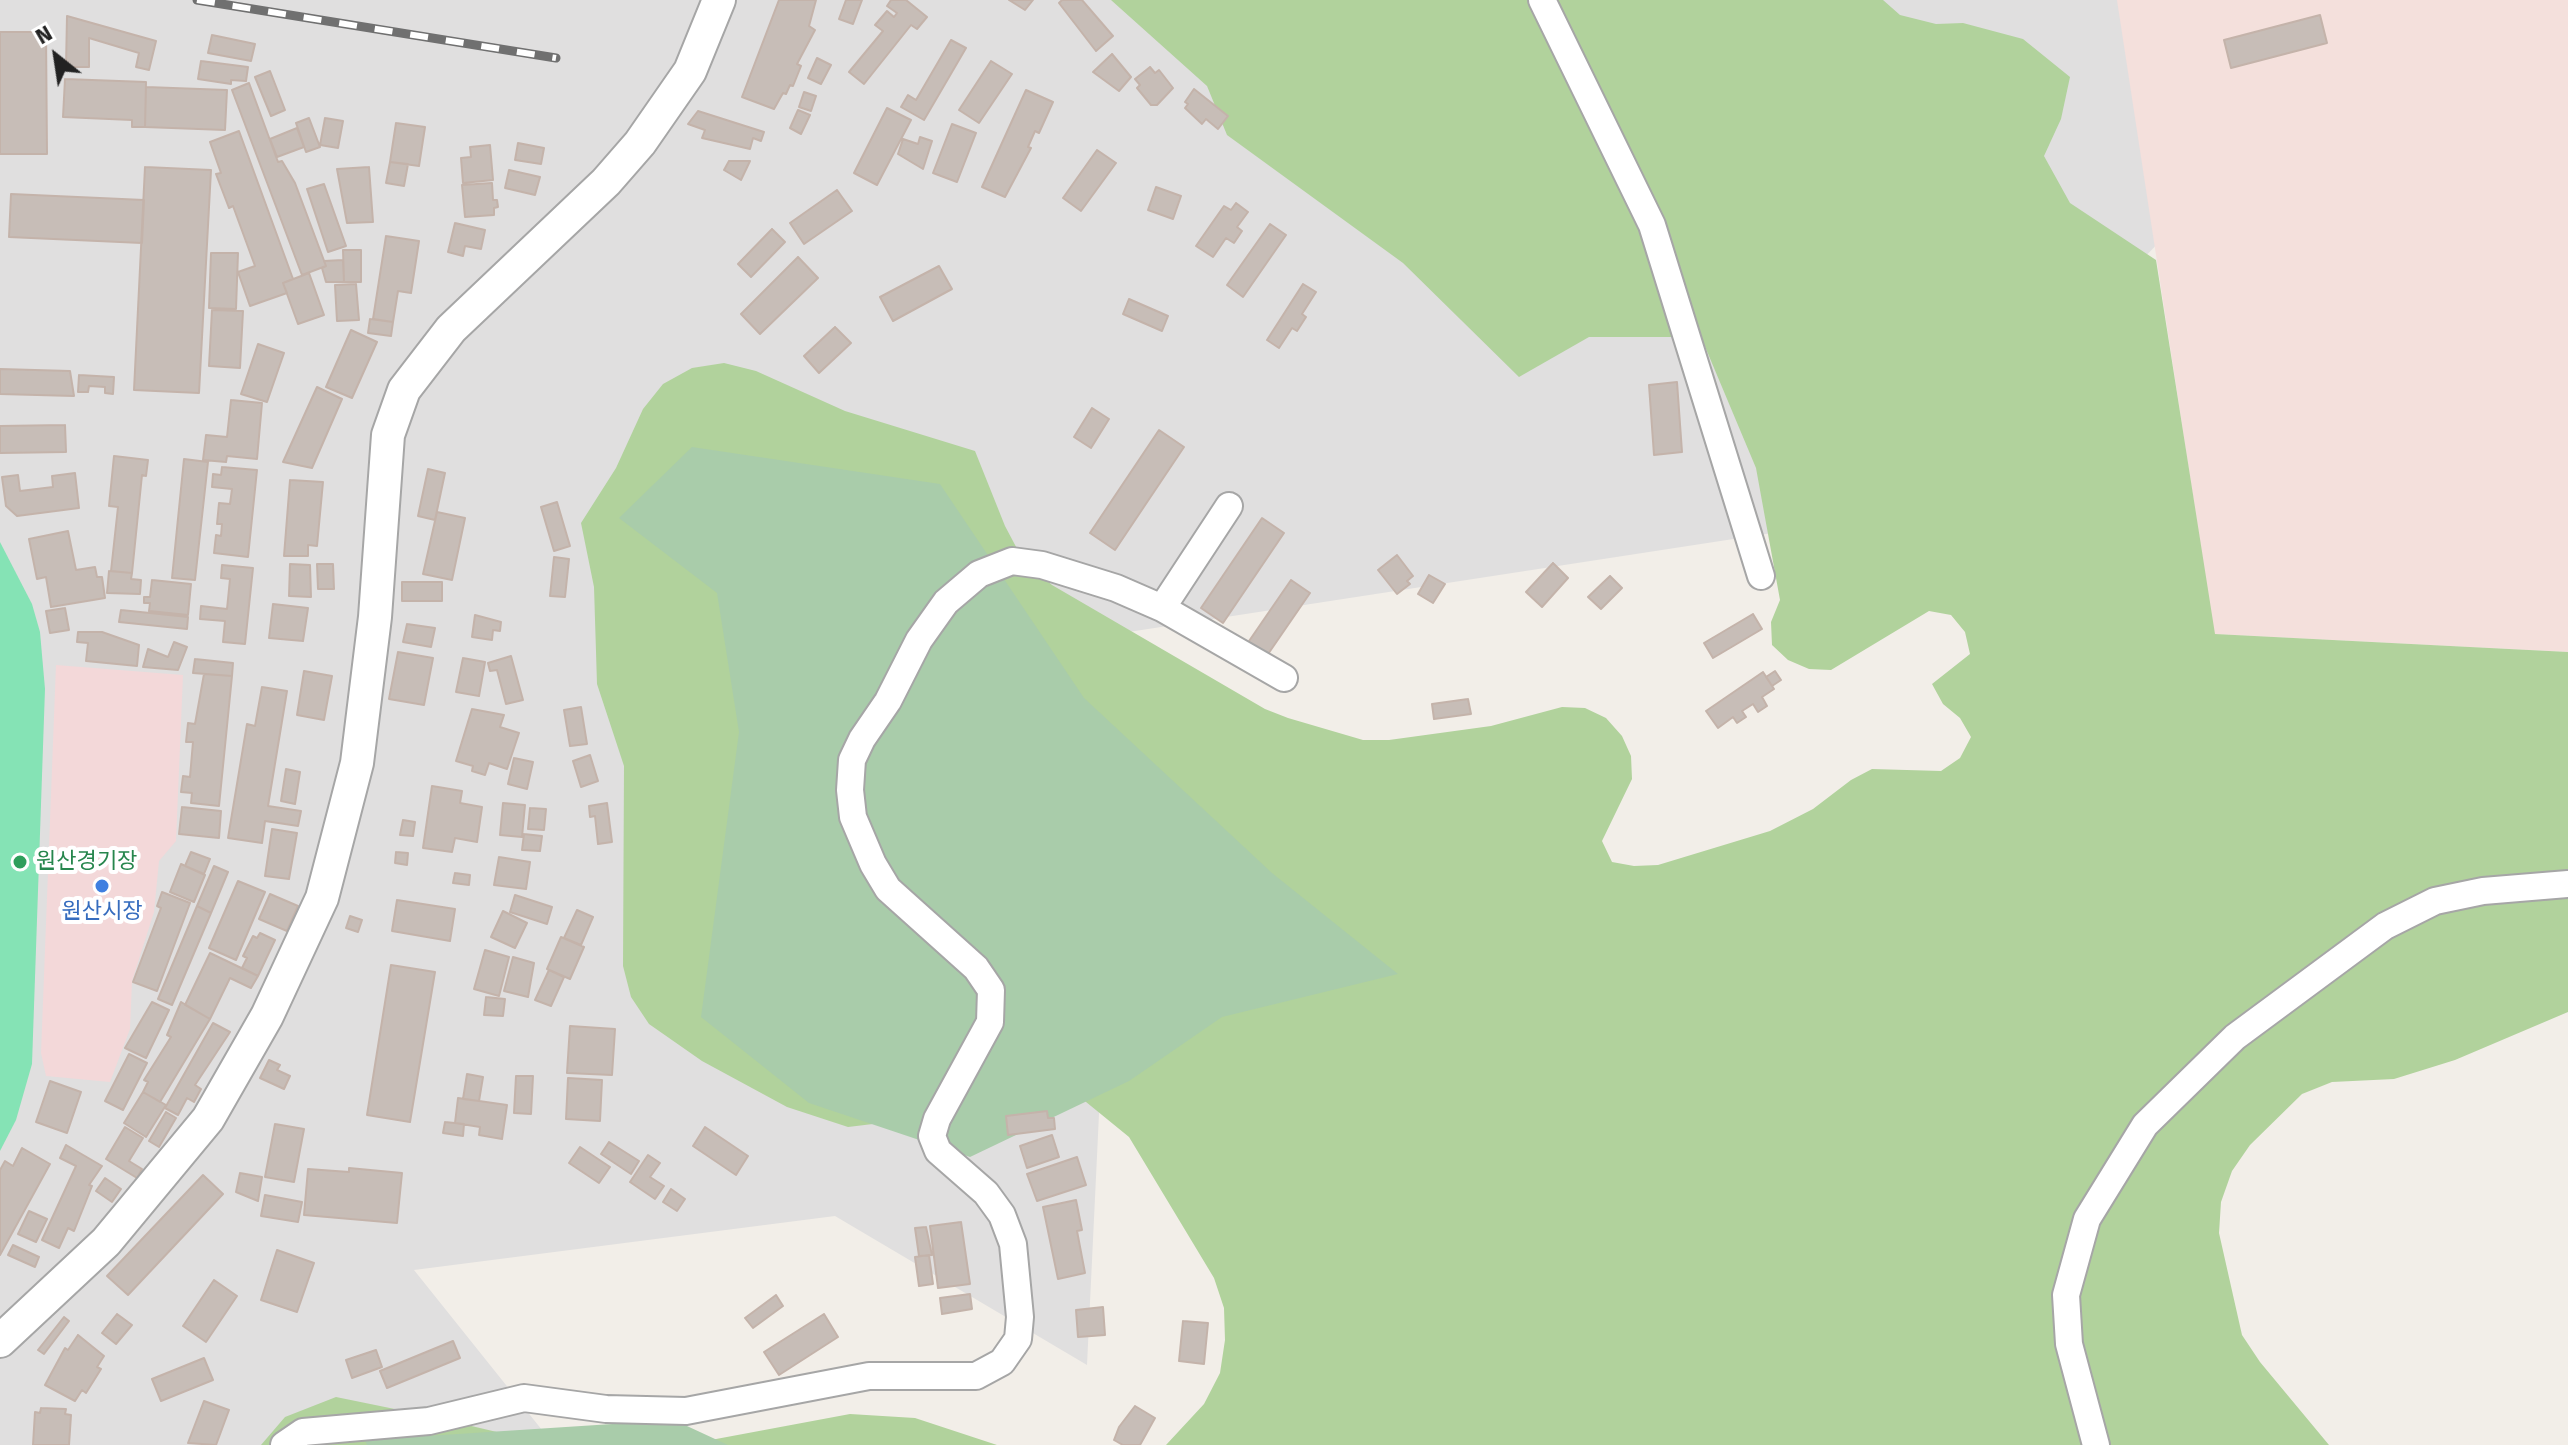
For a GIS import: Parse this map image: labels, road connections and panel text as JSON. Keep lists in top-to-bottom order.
{
  "places": ["원산경기장", "원산시장"],
  "north": "top left"
}
